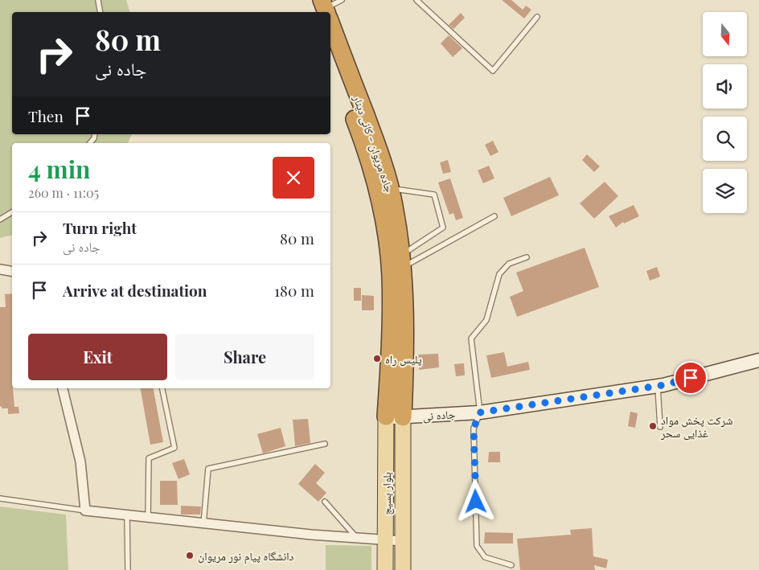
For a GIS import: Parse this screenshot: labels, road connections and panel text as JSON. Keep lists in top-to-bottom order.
{
  "streets": {
    "highway": ["جاده مریوان - کانی دینار"],
    "main road": ["جاده نی", "بلوار بسیج"]
  },
  "crossings": [
    ["جاده مریوان - کانی دینار", "جاده نی"],
    ["جاده مریوان - کانی دینار", "بلوار بسیج"],
    ["جاده نی", "بلوار بسیج"]
  ],
  "places": ["پلیس راه", "شرکت پخش مواد غذایی سحر", "دانشگاه پیام نور مریوان"],
  "north": "bottom",
  "page": {
    "turn": ["80 m", "جاده نی"],
    "then": "Then",
    "heading": ["4 min", "260 m · 11:05"],
    "list": [
      {
        "name": "Turn right",
        "note": "جاده نی",
        "value": "80 m"
      },
      {
        "name": "Arrive at destination",
        "value": "180 m"
      }
    ],
    "buttons": ["Exit", "Share"]
  }
}
